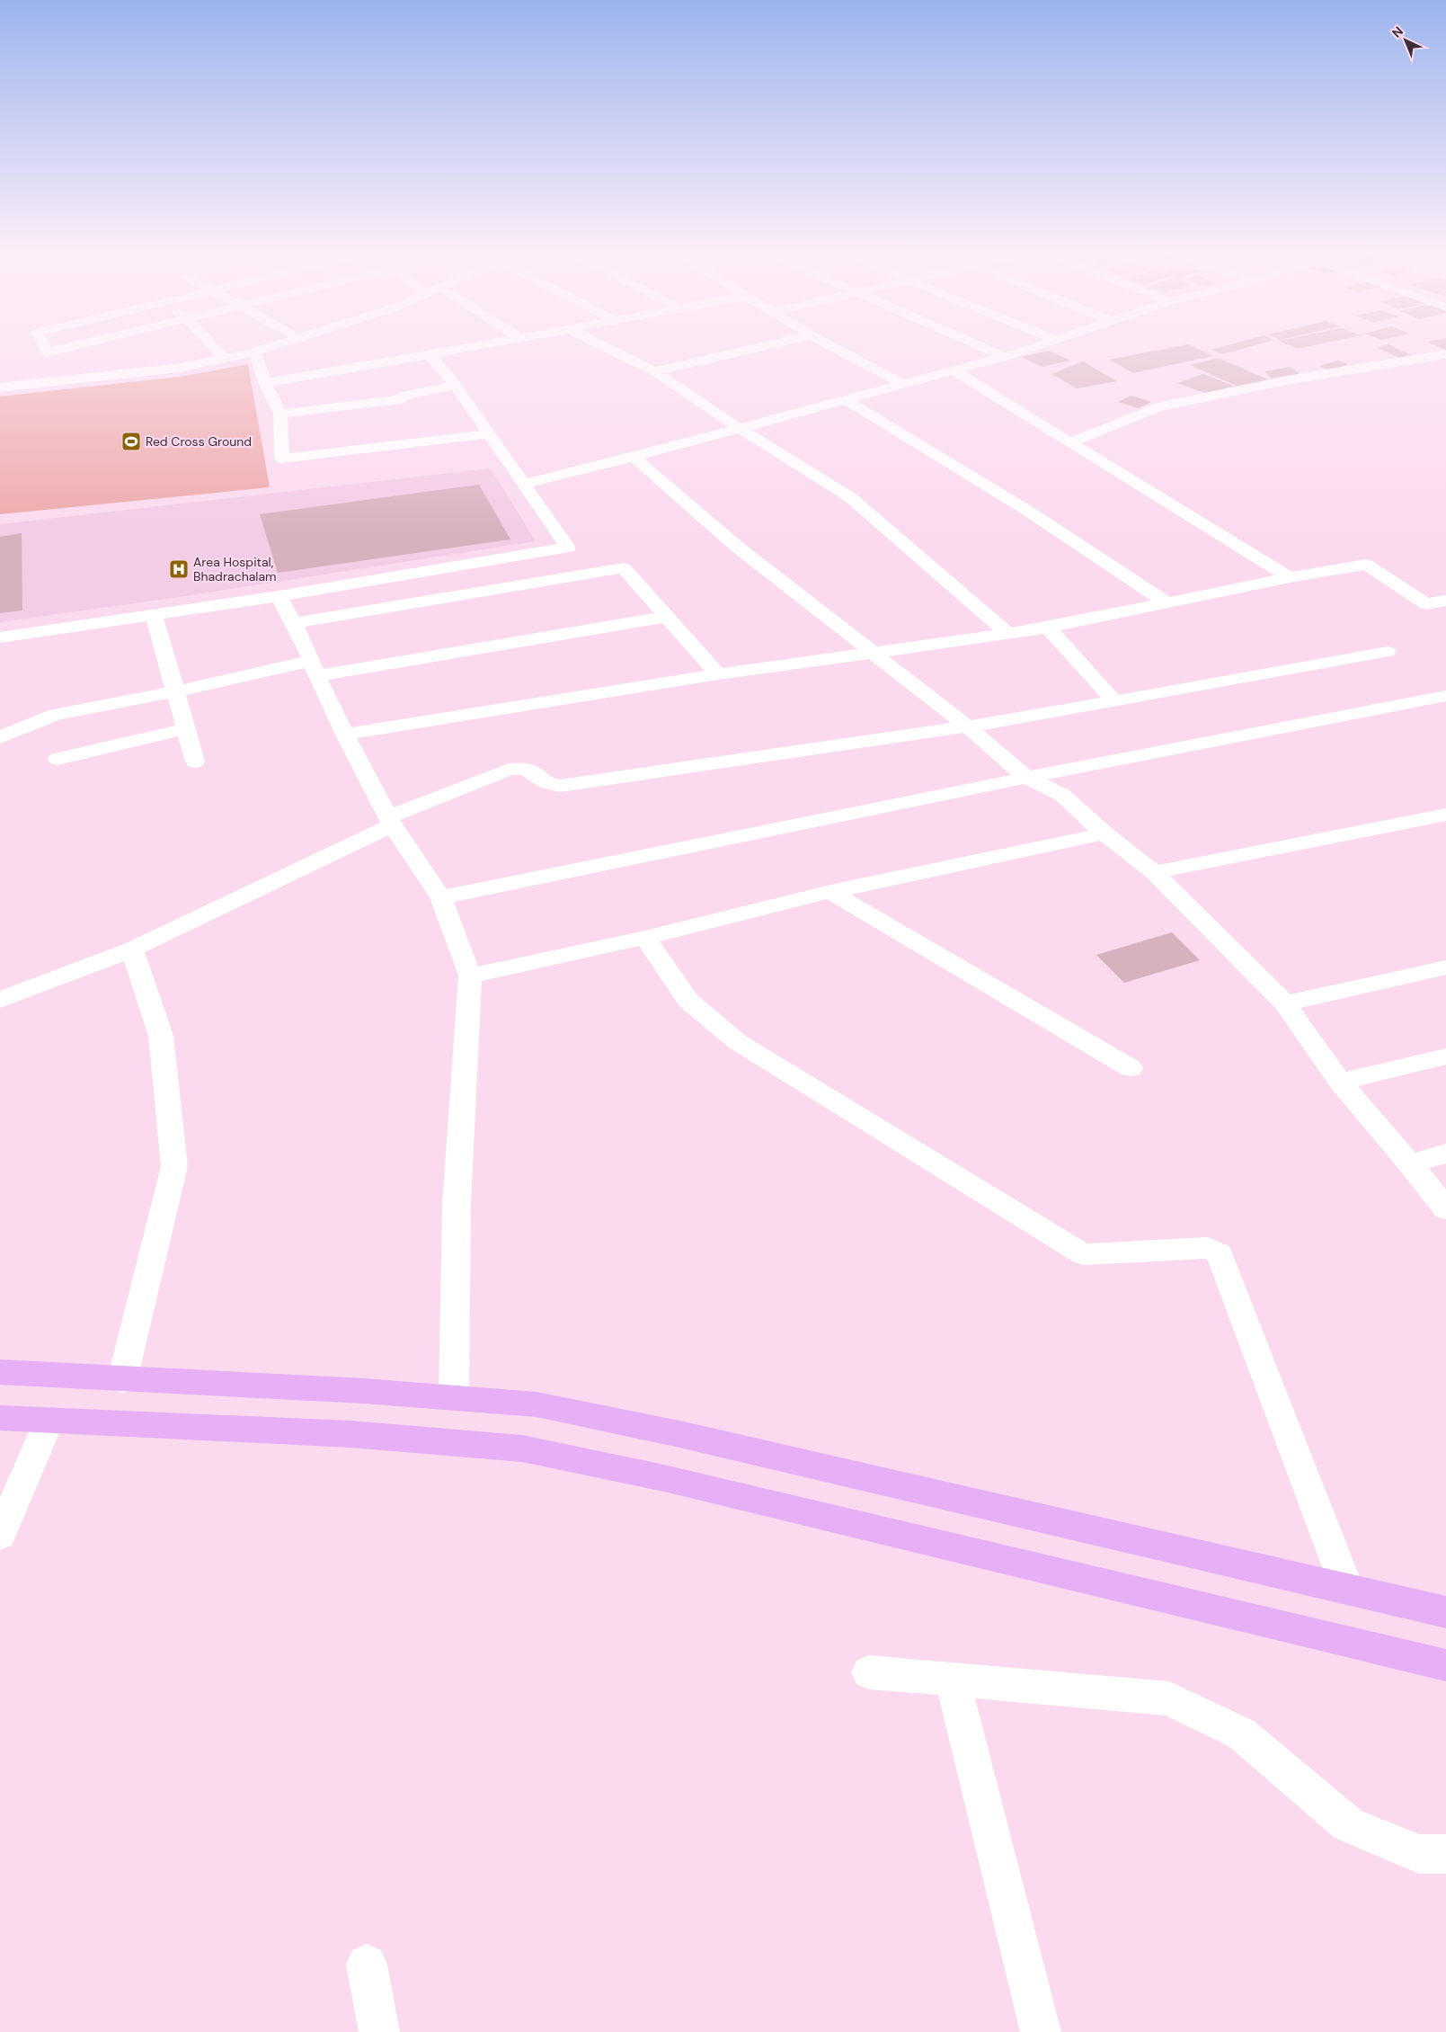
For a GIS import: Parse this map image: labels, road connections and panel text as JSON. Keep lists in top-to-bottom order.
{
  "places": {
    "sports": ["Red Cross Ground"],
    "hospital": ["Area Hospital, Bhadrachalam"]
  },
  "north": "top left"
}
